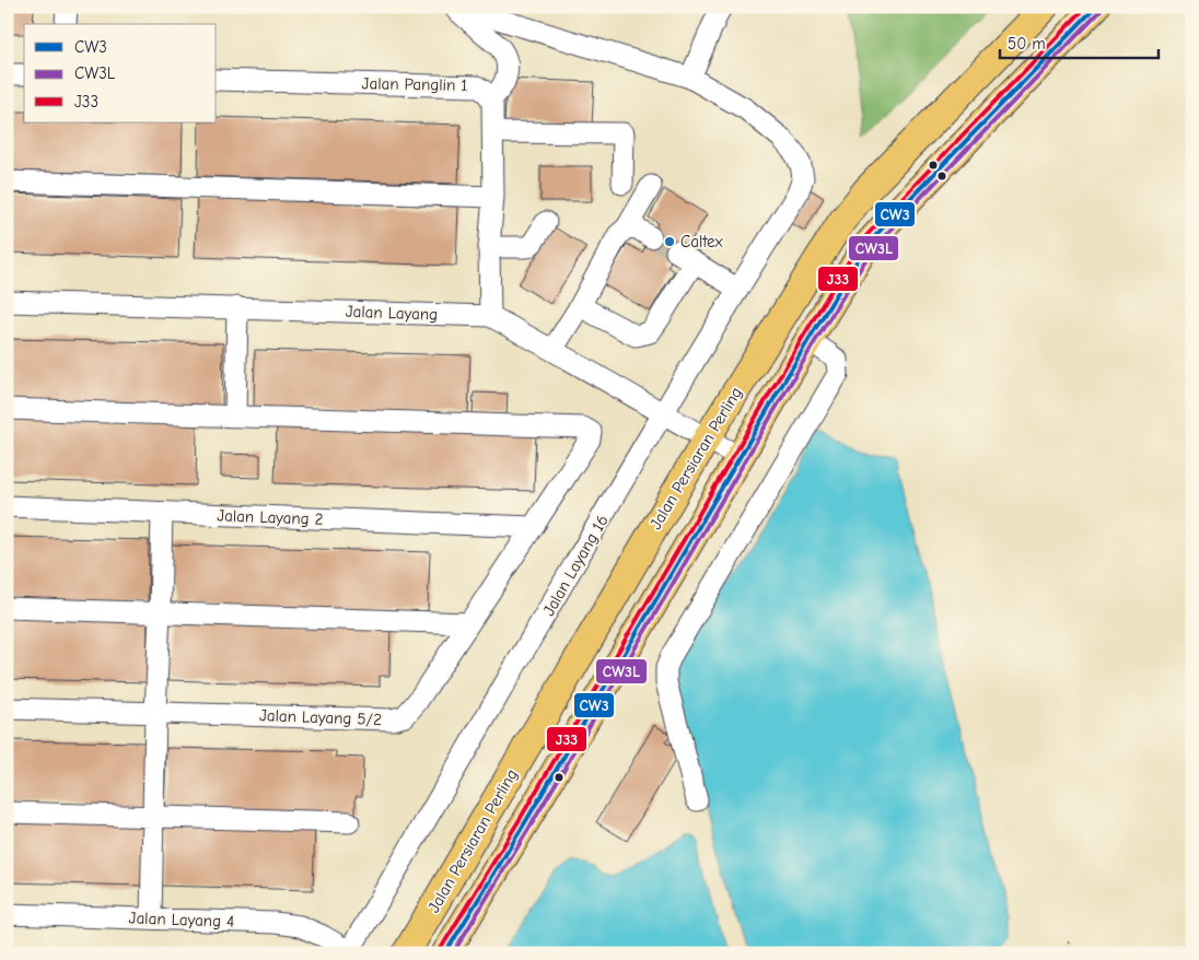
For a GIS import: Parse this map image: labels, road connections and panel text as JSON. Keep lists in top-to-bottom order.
{
  "streets": {
    "main road": ["Jalan Persiaran Perling"],
    "street": [
      "Jalan Panglin 1",
      "Jalan Layang",
      "Jalan Layang 2",
      "Jalan Layang 16",
      "Jalan Layang 5/2",
      "Jalan Layang 4"
    ]
  },
  "crossings": [
    ["Jalan Panglin 1", "Jalan Layang"],
    ["Jalan Layang", "Jalan Persiaran Perling"],
    ["Jalan Layang", "Jalan Layang 16"],
    ["Jalan Layang 2", "Jalan Layang 5/2"],
    ["Jalan Layang 16", "Jalan Layang 4"]
  ],
  "places": ["Caltex"],
  "lines": ["transit line CW3", "transit line J33", "transit line CW3L"],
  "legend": ["CW3", "CW3L", "J33"],
  "scale_bar": "50 m"
}
